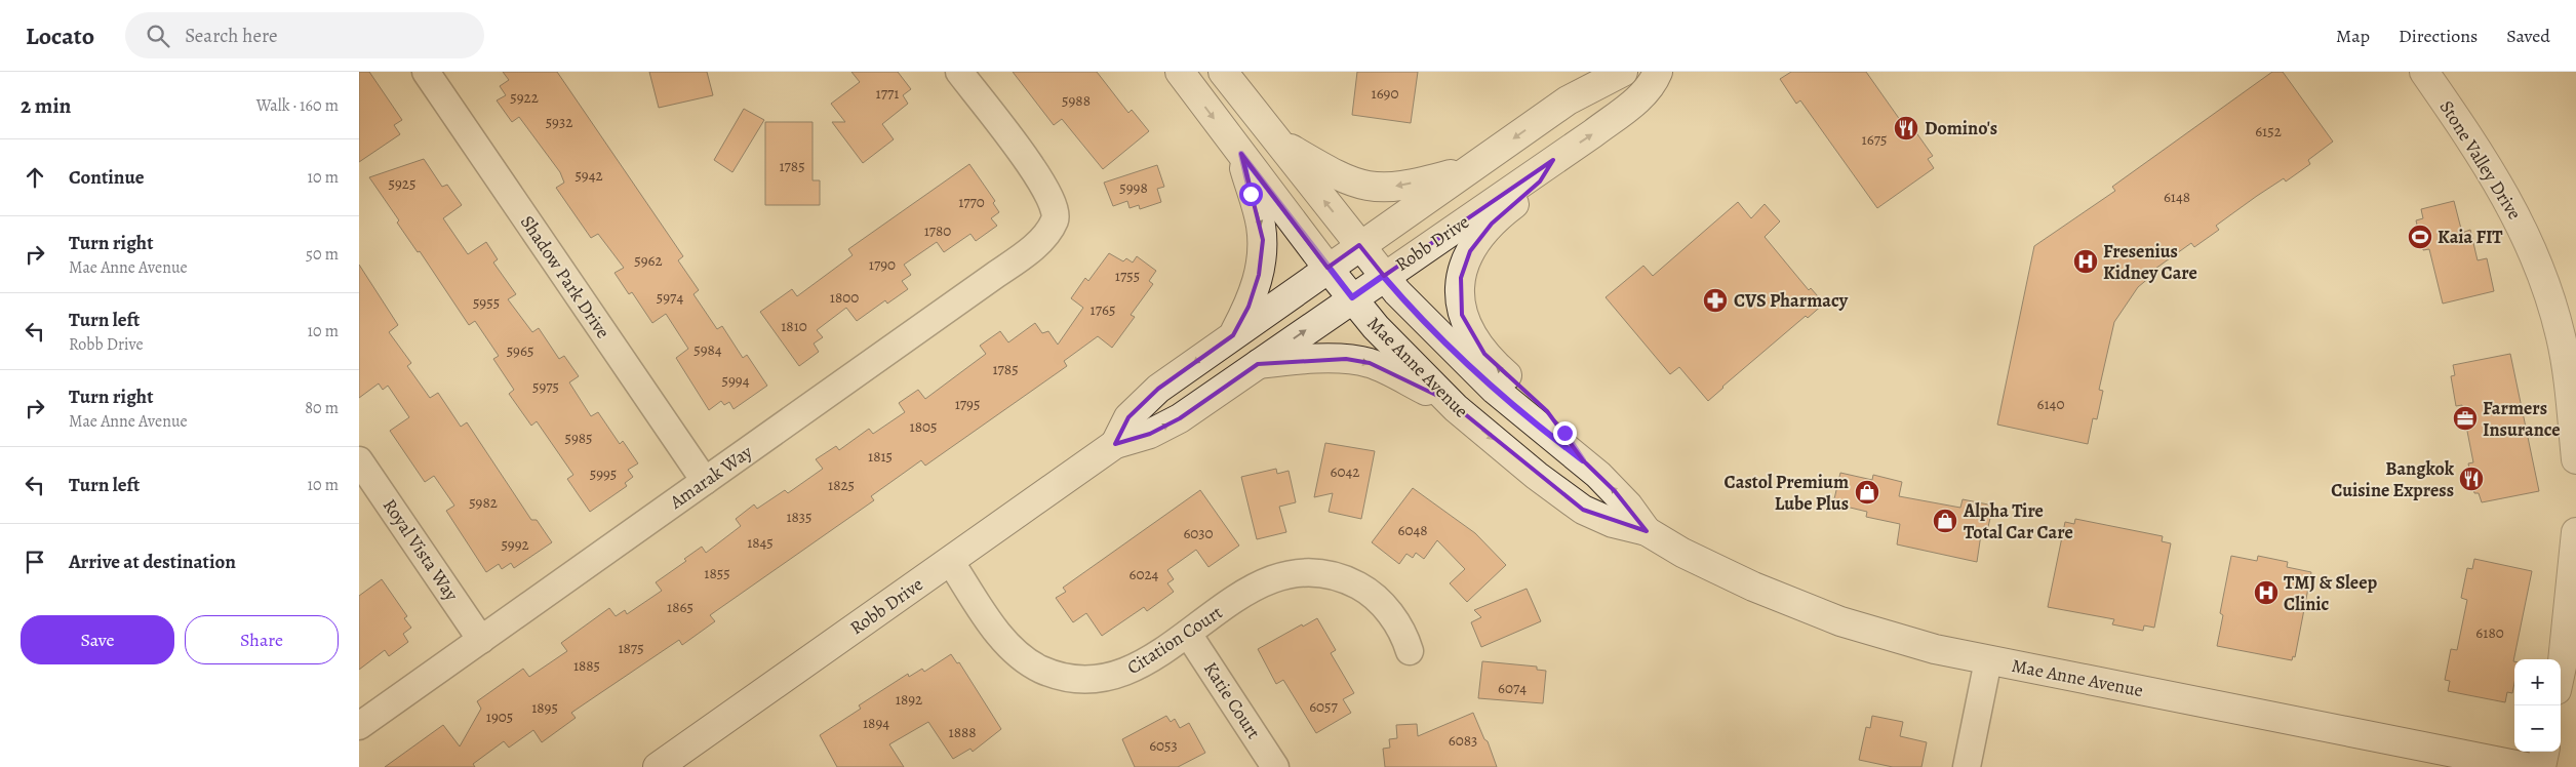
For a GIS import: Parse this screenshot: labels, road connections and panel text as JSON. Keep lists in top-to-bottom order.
{
  "streets": {
    "main road": ["Stone Valley Drive", "Robb Drive", "Mae Anne Avenue"],
    "street": [
      "Shadow Park Drive",
      "Amarak Way",
      "Royal Vista Way",
      "Citation Court",
      "Katie Court"
    ]
  },
  "crossings": [
    ["Robb Drive", "Mae Anne Avenue"],
    ["Robb Drive", "Citation Court"],
    ["Shadow Park Drive", "Amarak Way"],
    ["Amarak Way", "Royal Vista Way"],
    ["Citation Court", "Katie Court"]
  ],
  "places": {
    "restaurant": ["Domino's", "Bangkok Cuisine Express"],
    "sports": ["Kaia FIT"],
    "hospital": ["Fresenius Kidney Care", "TMJ & Sleep Clinic"],
    "pharmacy": ["CVS Pharmacy"],
    "office": ["Farmers Insurance"],
    "shop": ["Castol Premium Lube Plus", "Alpha Tire Total Car Care"]
  },
  "house_numbers": [
    "1771",
    "1690",
    "5922",
    "5988",
    "5932",
    "6152",
    "1675",
    "1785",
    "5942",
    "5925",
    "5998",
    "6148",
    "1770",
    "1780",
    "5962",
    "1790",
    "1755",
    "5974",
    "1800",
    "5955",
    "1765",
    "1810",
    "5984",
    "5965",
    "1785",
    "5994",
    "5975",
    "1795",
    "6140",
    "1805",
    "5985",
    "1815",
    "6042",
    "5995",
    "1825",
    "5982",
    "1835",
    "6048",
    "6030",
    "1845",
    "5992",
    "1855",
    "6024",
    "1865",
    "6180",
    "1875",
    "1885",
    "6074",
    "1892",
    "6057",
    "1895",
    "1905",
    "1894",
    "1888",
    "6083",
    "6053"
  ],
  "page": {
    "header": "Locato",
    "search": "Search here",
    "nav": ["Map", "Directions", "Saved"],
    "heading": ["2 min", "Walk · 160 m"],
    "list": [
      ["Continue", "10 m"],
      ["Turn right", "Mae Anne Avenue", "50 m"],
      ["Turn left", "Robb Drive", "10 m"],
      ["Turn right", "Mae Anne Avenue", "80 m"],
      ["Turn left", "10 m"],
      "Arrive at destination"
    ],
    "buttons": ["Save", "Share"],
    "map_buttons": ["+", "−"]
  }
}
